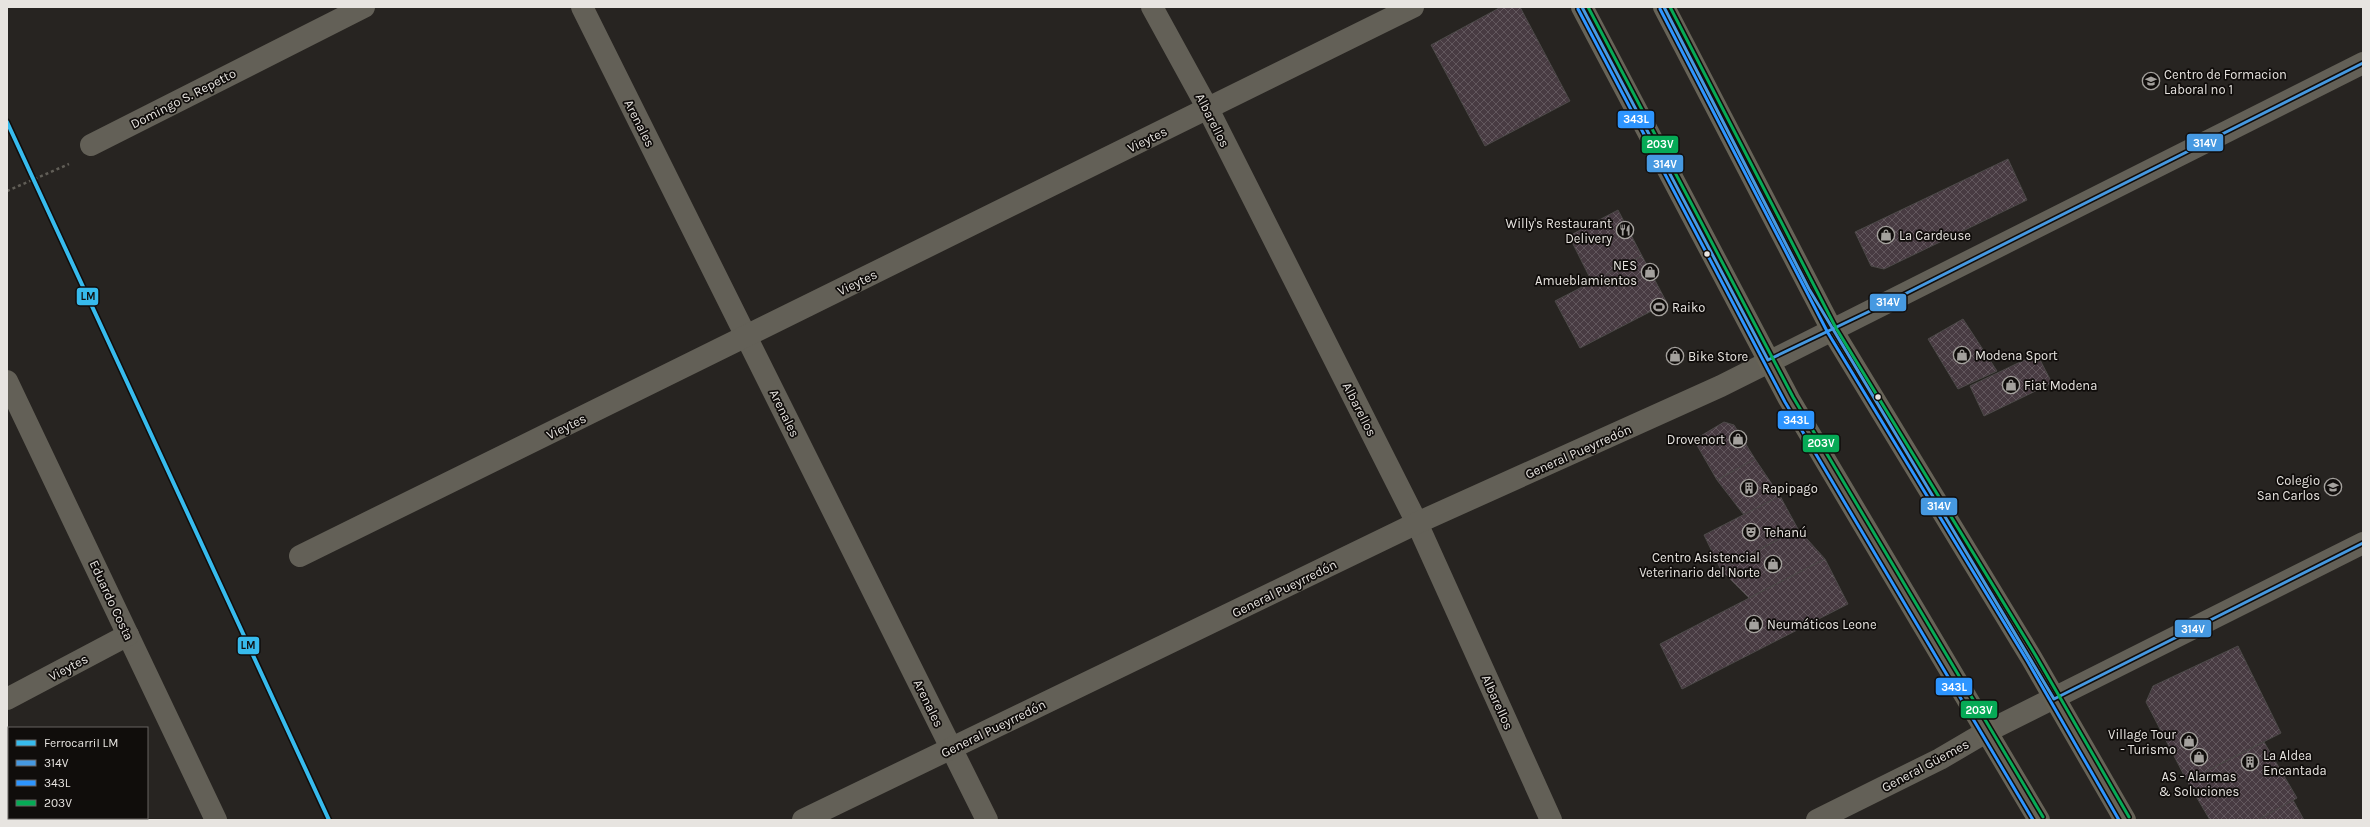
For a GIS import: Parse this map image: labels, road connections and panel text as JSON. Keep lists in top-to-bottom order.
{
  "streets": {
    "street": [
      "Domingo S. Repetto",
      "Albarellos",
      "Arenales",
      "Vieytes",
      "General Pueyrredón",
      "Eduardo Costa",
      "General Güemes"
    ]
  },
  "crossings": [
    ["Albarellos", "Vieytes"],
    ["Albarellos", "General Pueyrredón"],
    ["Arenales", "Vieytes"],
    ["Arenales", "General Pueyrredón"],
    ["Vieytes", "Eduardo Costa"]
  ],
  "places": {
    "school or university": ["Centro de Formacion Laboral nº 1", "Colegio San Carlos"],
    "restaurant": ["Willy's Restaurant Delivery"],
    "shop": [
      "La Cardeuse",
      "NES Amueblamientos",
      "Modena Sport",
      "Bike Store",
      "Fiat Modena",
      "Drovenort",
      "Centro Asistencial Veterinario del Norte",
      "Neumáticos Leone",
      "Village Tour - Turismo",
      "AS - Alarmas & Soluciones"
    ],
    "sports": ["Raiko"],
    "building": ["Rapipago", "La Aldea Encantada"],
    "theatre": ["Tehanú"]
  },
  "lines": [
    "transit line 314V",
    "transit line 203V",
    "transit line 343L",
    "rail line LM"
  ],
  "legend": [
    "Ferrocarril LM",
    "314V",
    "343L",
    "203V"
  ]
}
